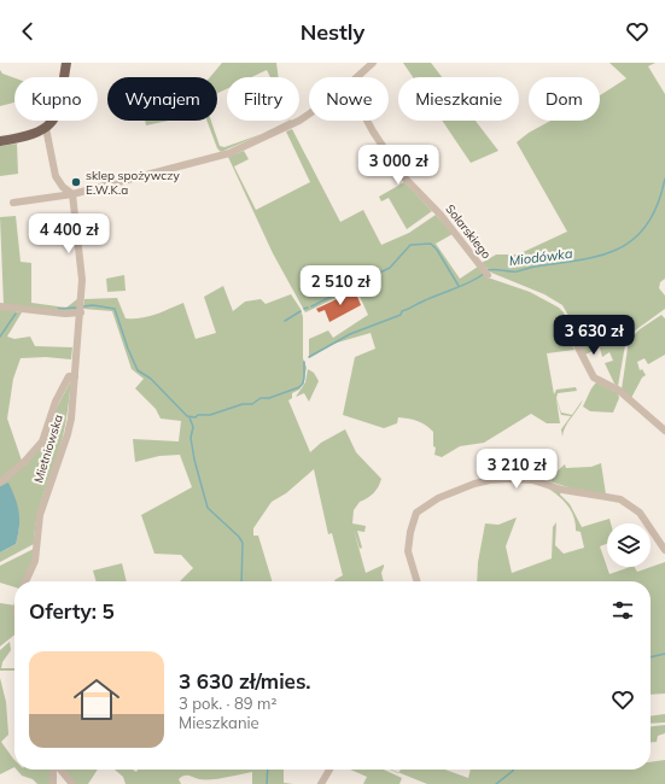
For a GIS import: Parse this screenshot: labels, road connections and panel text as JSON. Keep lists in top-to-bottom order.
{
  "streets": {
    "street": ["Solarskiego", "Mietniowska"]
  },
  "water": ["Miodówka"],
  "places": ["sklep spożywczy E.W.K.a"],
  "page": {
    "header": "Nestly",
    "chip": [
      "Kupno",
      "Wynajem",
      "Filtry",
      "Nowe",
      "Mieszkanie",
      "Dom"
    ],
    "price": [
      "3 000 zł",
      "4 400 zł",
      "2 510 zł",
      "3 630 zł",
      "3 210 zł"
    ],
    "heading": "Oferty: 5",
    "list": [
      {
        "name": "3 630 zł/mies.",
        "note": "3 pok. · 89 m² · Mieszkanie"
      }
    ]
  }
}
